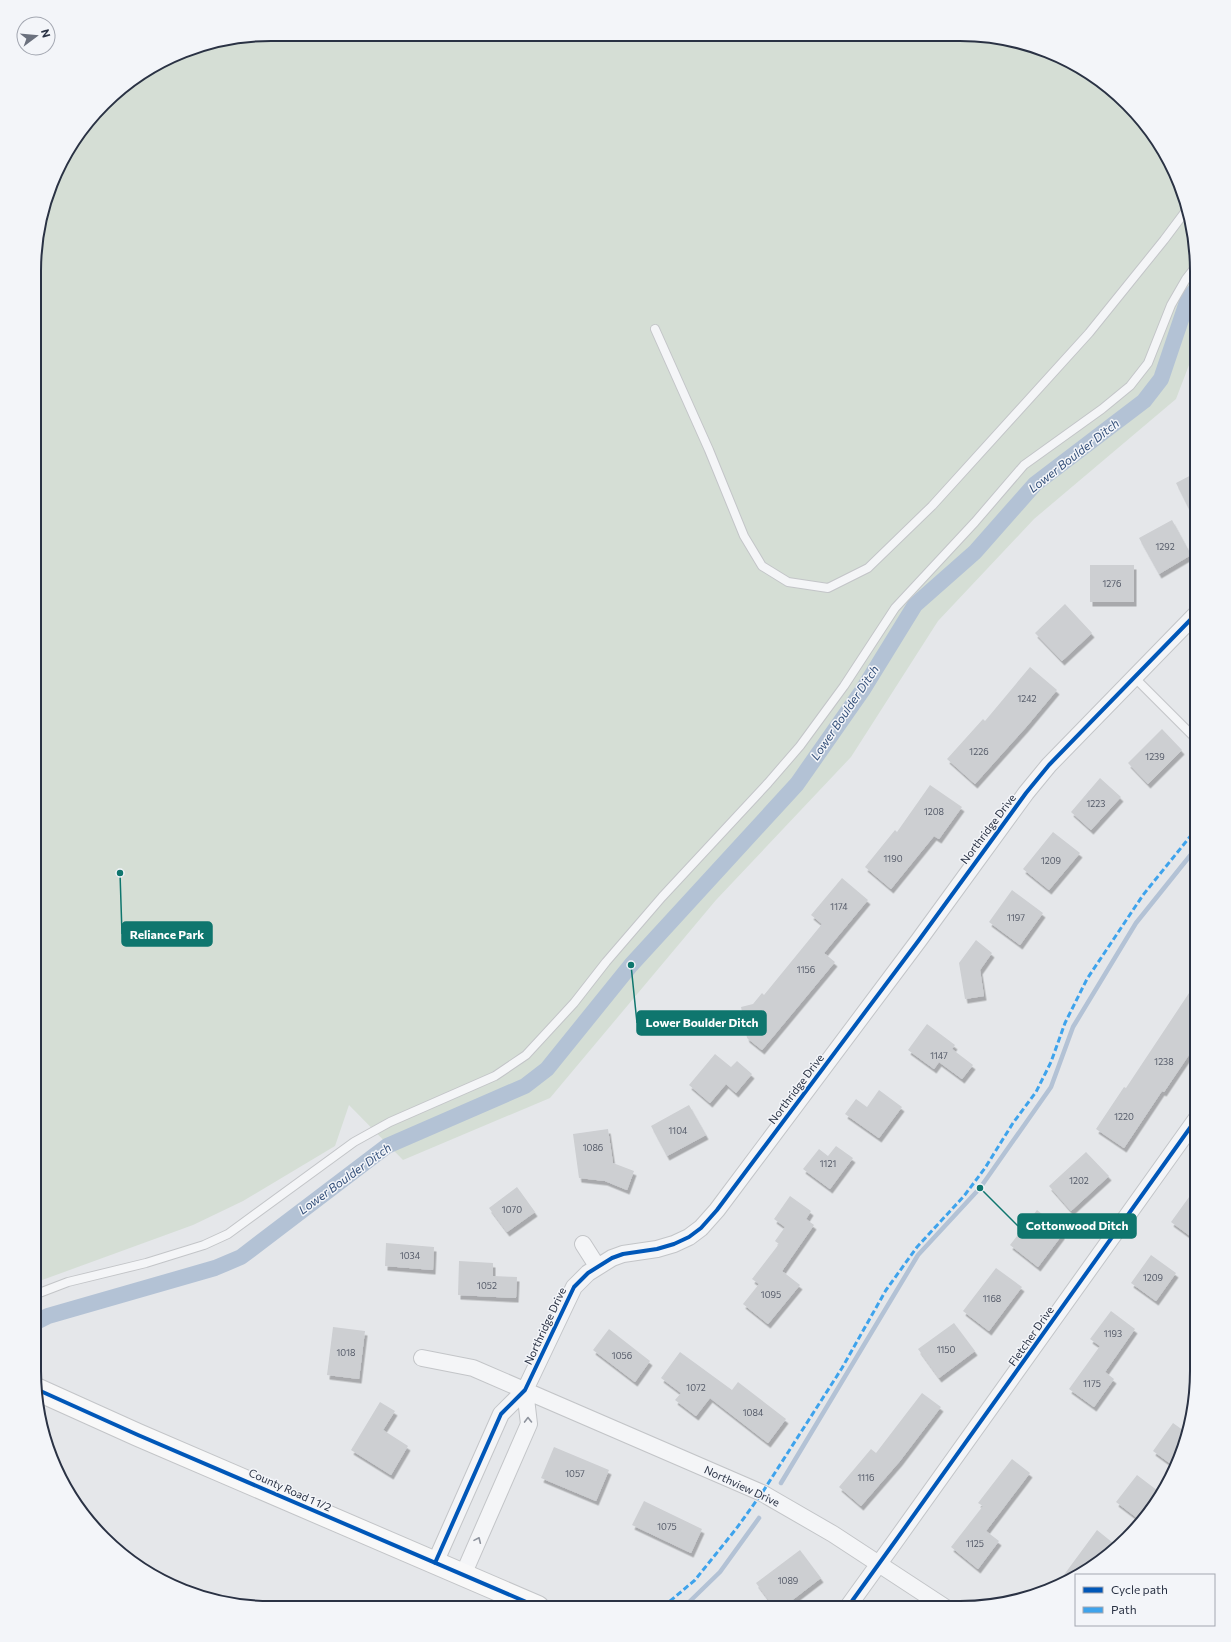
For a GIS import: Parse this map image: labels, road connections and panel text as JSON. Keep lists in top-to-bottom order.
{
  "streets": {
    "street": [
      "Northridge Drive",
      "Fletcher Drive",
      "Northview Drive",
      "County Road 1 1/2"
    ]
  },
  "crossings": [
    ["Northridge Drive", "Northview Drive"],
    ["Northridge Drive", "County Road 1 1/2"],
    ["Fletcher Drive", "Northview Drive"]
  ],
  "water": ["Lower Boulder Ditch"],
  "places": ["Reliance Park", "Lower Boulder Ditch", "Cottonwood Ditch"],
  "house_numbers": [
    "1292",
    "1276",
    "1242",
    "1226",
    "1239",
    "1223",
    "1208",
    "1190",
    "1209",
    "1174",
    "1197",
    "1156",
    "1147",
    "1238",
    "1220",
    "1104",
    "1086",
    "1121",
    "1202",
    "1070",
    "1034",
    "1209",
    "1052",
    "1095",
    "1168",
    "1193",
    "1150",
    "1018",
    "1056",
    "1175",
    "1072",
    "1084",
    "1057",
    "1116",
    "1075",
    "1125",
    "1089"
  ],
  "legend": ["Cycle path", "Path"],
  "north": "right"
}
